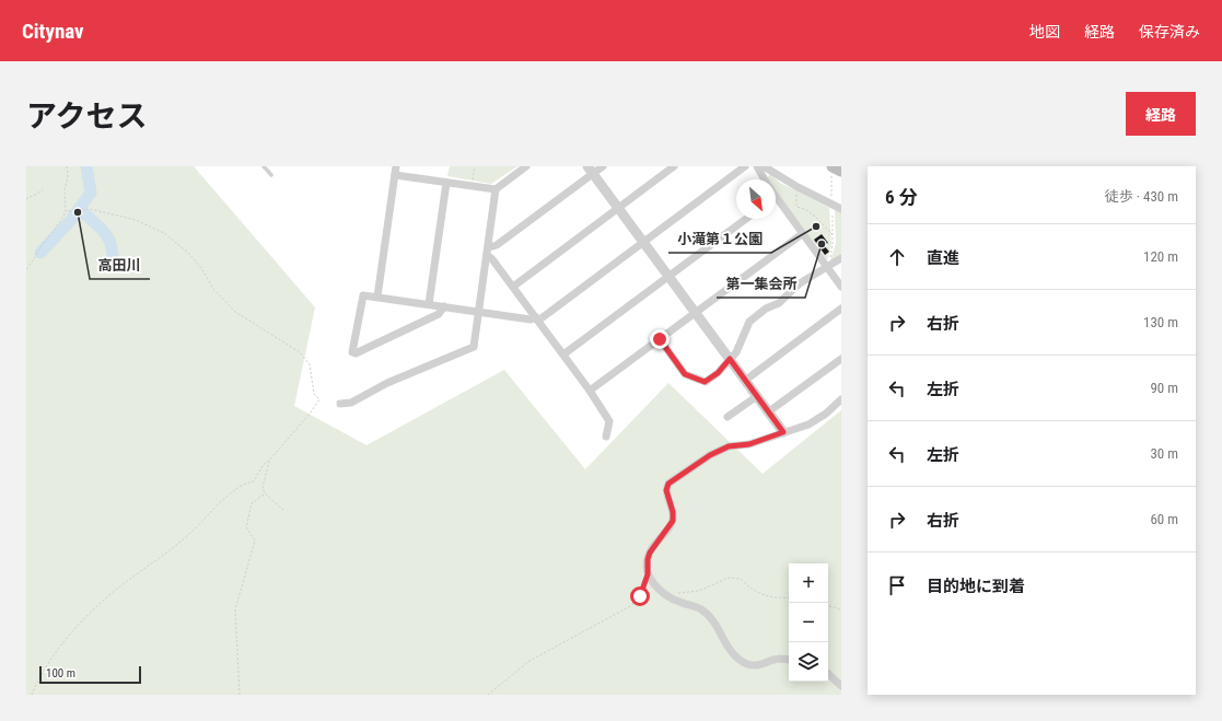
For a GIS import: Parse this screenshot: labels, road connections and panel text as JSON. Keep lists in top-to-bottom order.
{
  "places": ["高田川", "小滝第１公園", "第一集会所"],
  "scale_bar": "100 m",
  "north": "bottom right",
  "page": {
    "header": "Citynav",
    "nav": ["地図", "経路", "保存済み"],
    "title": "アクセス",
    "buttons": "経路",
    "heading": ["6 分", "徒歩 · 430 m"],
    "list": [
      ["直進", "120 m"],
      ["右折", "130 m"],
      ["左折", "90 m"],
      ["左折", "30 m"],
      ["右折", "60 m"],
      "目的地に到着"
    ],
    "map_buttons": ["+", "−"],
    "scale": "100 m"
  }
}
